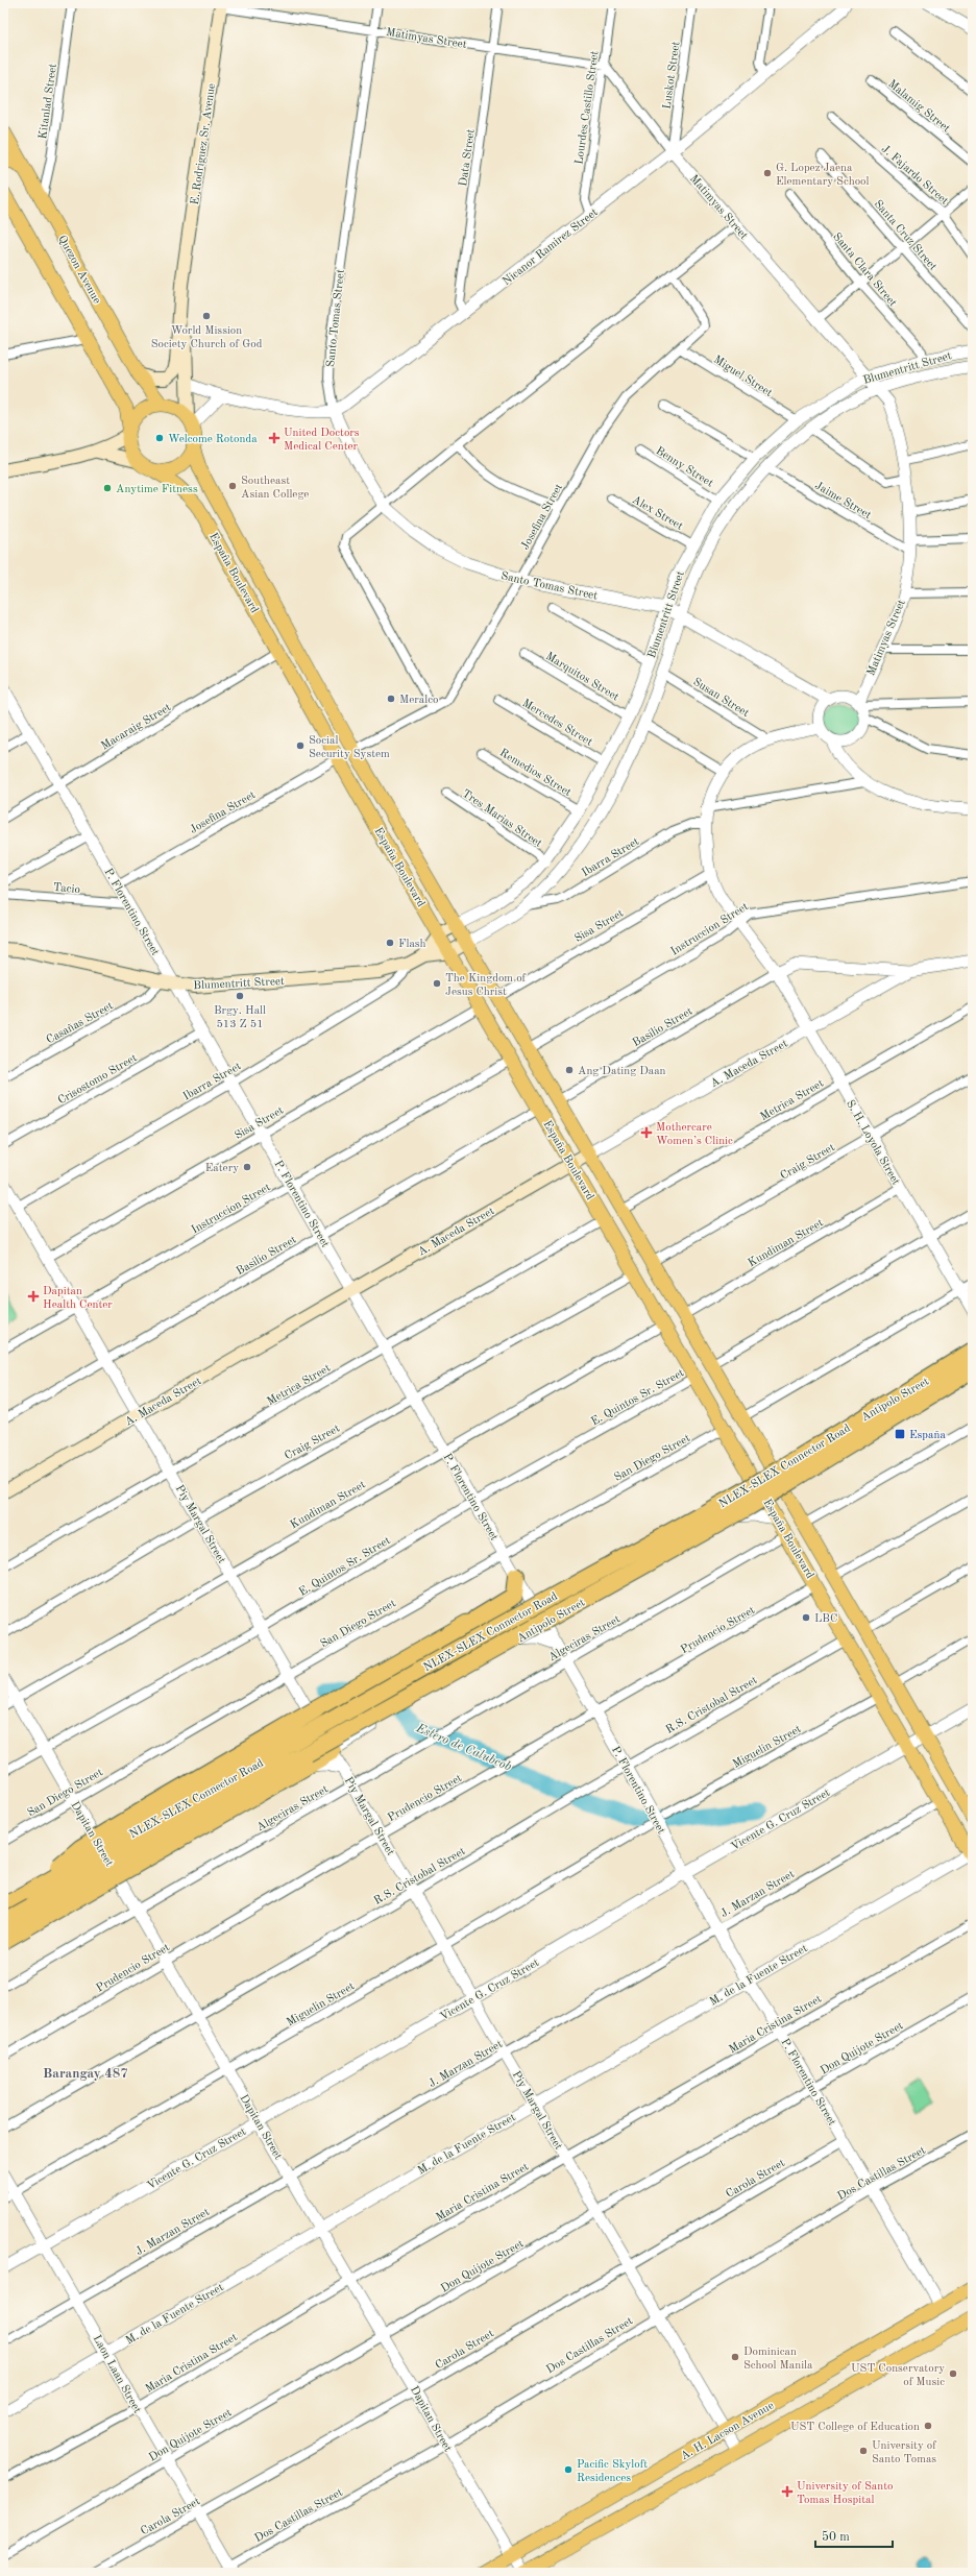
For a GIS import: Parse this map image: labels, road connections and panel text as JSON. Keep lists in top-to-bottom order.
{
  "streets": {
    "highway": ["NLEX-SLEX Connector Road"],
    "main road": [
      "E. Rodriguez Sr. Avenue",
      "Quezon Avenue",
      "Blumentritt Street",
      "España Boulevard",
      "A. Maceda Street",
      "A. H. Lacson Avenue"
    ],
    "street": [
      "Matimyas Street",
      "Luskot Street",
      "Kitanlad Street",
      "Malamig Street",
      "Lourdes Castillo Street",
      "Data Street",
      "J. Fajardo Street",
      "Santa Cruz Street",
      "Nicanor Ramirez Street",
      "Santa Clara Street",
      "Santo Tomas Street",
      "Miguel Street",
      "Benny Street",
      "Jaime Street",
      "Alex Street",
      "Josefina Street",
      "Marquitos Street",
      "Susan Street",
      "Mercedes Street",
      "Macaraig Street",
      "Remedios Street",
      "Tres Marias Street",
      "Ibarra Street",
      "Tacio",
      "P. Florentino Street",
      "Sisa Street",
      "Instruccion Street",
      "Casañas Street",
      "Basilio Street",
      "Crisostomo Street",
      "Metrica Street",
      "S. H. Loyola Street",
      "Craig Street",
      "Kundiman Street",
      "E. Quintos Sr. Street",
      "Antipolo Street",
      "San Diego Street",
      "Piy Margal Street",
      "Prudencio Street",
      "Algeciras Street",
      "R.S. Cristobal Street",
      "Miguelin Street",
      "Vicente G. Cruz Street",
      "Dapitan Street",
      "J. Marzan Street",
      "M. de la Fuente Street",
      "Maria Cristina Street",
      "Don Quijote Street",
      "Dos Castillas Street",
      "Carola Street",
      "Laon Laan Street"
    ]
  },
  "crossings": [
    ["Matimyas Street", "Luskot Street"],
    ["Matimyas Street", "Lourdes Castillo Street"],
    ["Matimyas Street", "E. Rodriguez Sr. Avenue"],
    ["Matimyas Street", "Data Street"],
    ["Matimyas Street", "Nicanor Ramirez Street"],
    ["Matimyas Street", "Santo Tomas Street"],
    ["Matimyas Street", "Blumentritt Street"],
    ["Matimyas Street", "Jaime Street"],
    ["Luskot Street", "Nicanor Ramirez Street"],
    ["Kitanlad Street", "Quezon Avenue"],
    ["Lourdes Castillo Street", "Nicanor Ramirez Street"],
    ["E. Rodriguez Sr. Avenue", "Quezon Avenue"],
    ["E. Rodriguez Sr. Avenue", "España Boulevard"],
    ["Data Street", "Nicanor Ramirez Street"],
    ["Nicanor Ramirez Street", "Santo Tomas Street"],
    ["Quezon Avenue", "España Boulevard"],
    ["Santa Clara Street", "Blumentritt Street"],
    ["Santo Tomas Street", "Blumentritt Street"],
    ["Santo Tomas Street", "Josefina Street"],
    ["Blumentritt Street", "Miguel Street"],
    ["Blumentritt Street", "Benny Street"],
    ["Blumentritt Street", "Jaime Street"],
    ["Blumentritt Street", "Alex Street"],
    ["Blumentritt Street", "España Boulevard"],
    ["Blumentritt Street", "Marquitos Street"],
    ["Blumentritt Street", "Susan Street"],
    ["Blumentritt Street", "Mercedes Street"],
    ["Blumentritt Street", "Remedios Street"],
    ["Blumentritt Street", "Tres Marias Street"],
    ["Blumentritt Street", "Ibarra Street"],
    ["Blumentritt Street", "P. Florentino Street"],
    ["Blumentritt Street", "Casañas Street"],
    ["Miguel Street", "Josefina Street"],
    ["Josefina Street", "España Boulevard"],
    ["Josefina Street", "P. Florentino Street"],
    ["España Boulevard", "Macaraig Street"],
    ["España Boulevard", "Sisa Street"],
    ["España Boulevard", "Instruccion Street"],
    ["España Boulevard", "Basilio Street"],
    ["España Boulevard", "A. Maceda Street"],
    ["España Boulevard", "Metrica Street"],
    ["España Boulevard", "Craig Street"],
    ["España Boulevard", "Kundiman Street"],
    ["España Boulevard", "E. Quintos Sr. Street"],
    ["España Boulevard", "Antipolo Street"],
    ["España Boulevard", "San Diego Street"],
    ["España Boulevard", "Prudencio Street"],
    ["España Boulevard", "Algeciras Street"],
    ["España Boulevard", "R.S. Cristobal Street"],
    ["España Boulevard", "Miguelin Street"],
    ["España Boulevard", "Vicente G. Cruz Street"],
    ["España Boulevard", "J. Marzan Street"],
    ["España Boulevard", "M. de la Fuente Street"],
    ["Macaraig Street", "P. Florentino Street"],
    ["Ibarra Street", "P. Florentino Street"],
    ["Ibarra Street", "Piy Margal Street"],
    ["Tacio", "P. Florentino Street"],
    ["P. Florentino Street", "Sisa Street"],
    ["P. Florentino Street", "Instruccion Street"],
    ["P. Florentino Street", "Basilio Street"],
    ["P. Florentino Street", "A. Maceda Street"],
    ["P. Florentino Street", "Crisostomo Street"],
    ["P. Florentino Street", "Metrica Street"],
    ["P. Florentino Street", "Craig Street"],
    ["P. Florentino Street", "Kundiman Street"],
    ["P. Florentino Street", "E. Quintos Sr. Street"],
    ["P. Florentino Street", "Antipolo Street"],
    ["P. Florentino Street", "San Diego Street"],
    ["P. Florentino Street", "Prudencio Street"],
    ["P. Florentino Street", "Algeciras Street"],
    ["P. Florentino Street", "R.S. Cristobal Street"],
    ["P. Florentino Street", "Vicente G. Cruz Street"],
    ["P. Florentino Street", "J. Marzan Street"],
    ["P. Florentino Street", "M. de la Fuente Street"],
    ["P. Florentino Street", "Maria Cristina Street"],
    ["P. Florentino Street", "Don Quijote Street"],
    ["P. Florentino Street", "Dos Castillas Street"],
    ["P. Florentino Street", "Carola Street"],
    ["P. Florentino Street", "A. H. Lacson Avenue"],
    ["Sisa Street", "Piy Margal Street"],
    ["Instruccion Street", "Piy Margal Street"],
    ["Basilio Street", "S. H. Loyola Street"],
    ["Basilio Street", "Piy Margal Street"],
    ["A. Maceda Street", "S. H. Loyola Street"],
    ["A. Maceda Street", "Piy Margal Street"],
    ["Metrica Street", "S. H. Loyola Street"],
    ["Metrica Street", "Piy Margal Street"],
    ["S. H. Loyola Street", "Craig Street"],
    ["S. H. Loyola Street", "Kundiman Street"],
    ["Craig Street", "Piy Margal Street"],
    ["Kundiman Street", "Piy Margal Street"],
    ["Kundiman Street", "Dapitan Street"],
    ["E. Quintos Sr. Street", "Piy Margal Street"],
    ["E. Quintos Sr. Street", "Dapitan Street"],
    ["Antipolo Street", "Piy Margal Street"],
    ["San Diego Street", "Piy Margal Street"],
    ["San Diego Street", "Dapitan Street"],
    ["Piy Margal Street", "Prudencio Street"],
    ["Piy Margal Street", "Algeciras Street"],
    ["Piy Margal Street", "R.S. Cristobal Street"],
    ["Piy Margal Street", "Miguelin Street"],
    ["Piy Margal Street", "Vicente G. Cruz Street"],
    ["Piy Margal Street", "J. Marzan Street"],
    ["Piy Margal Street", "M. de la Fuente Street"],
    ["Piy Margal Street", "Maria Cristina Street"],
    ["Piy Margal Street", "Don Quijote Street"],
    ["Piy Margal Street", "Dos Castillas Street"],
    ["Piy Margal Street", "Carola Street"],
    ["Piy Margal Street", "A. H. Lacson Avenue"],
    ["Prudencio Street", "Dapitan Street"],
    ["Algeciras Street", "Dapitan Street"],
    ["R.S. Cristobal Street", "Dapitan Street"],
    ["Miguelin Street", "Dapitan Street"],
    ["Miguelin Street", "Laon Laan Street"],
    ["Vicente G. Cruz Street", "Dapitan Street"],
    ["Vicente G. Cruz Street", "Laon Laan Street"],
    ["Dapitan Street", "J. Marzan Street"],
    ["Dapitan Street", "M. de la Fuente Street"],
    ["Dapitan Street", "Maria Cristina Street"],
    ["Dapitan Street", "Don Quijote Street"],
    ["Dapitan Street", "Dos Castillas Street"],
    ["Dapitan Street", "Carola Street"],
    ["Dapitan Street", "A. H. Lacson Avenue"],
    ["J. Marzan Street", "Laon Laan Street"],
    ["M. de la Fuente Street", "Laon Laan Street"],
    ["Maria Cristina Street", "Laon Laan Street"],
    ["Don Quijote Street", "Laon Laan Street"],
    ["Dos Castillas Street", "Laon Laan Street"],
    ["Carola Street", "Laon Laan Street"]
  ],
  "districts": ["Barangay 487"],
  "water": ["Estero de Calubcob"],
  "places": {
    "other": [
      "G. Lopez Jaena Elementary School",
      "World Mission Society Church of God",
      "Welcome Rotonda",
      "Southeast Asian College",
      "Anytime Fitness",
      "Meralco",
      "Social Security System",
      "Flash",
      "The Kingdom of Jesus Christ",
      "Brgy. Hall 513 Z 51",
      "Ang Dating Daan",
      "Eatery",
      "LBC",
      "Dominican School Manila",
      "UST Conservatory of Music",
      "UST College of Education",
      "University of Santo Tomas",
      "Pacific Skyloft Residences"
    ],
    "health": [
      "United Doctors Medical Center",
      "Mothercare Women’s Clinic",
      "Dapitan Health Center",
      "University of Santo Tomas Hospital"
    ],
    "transit": ["España"]
  },
  "scale_bar": "50 m"
}
